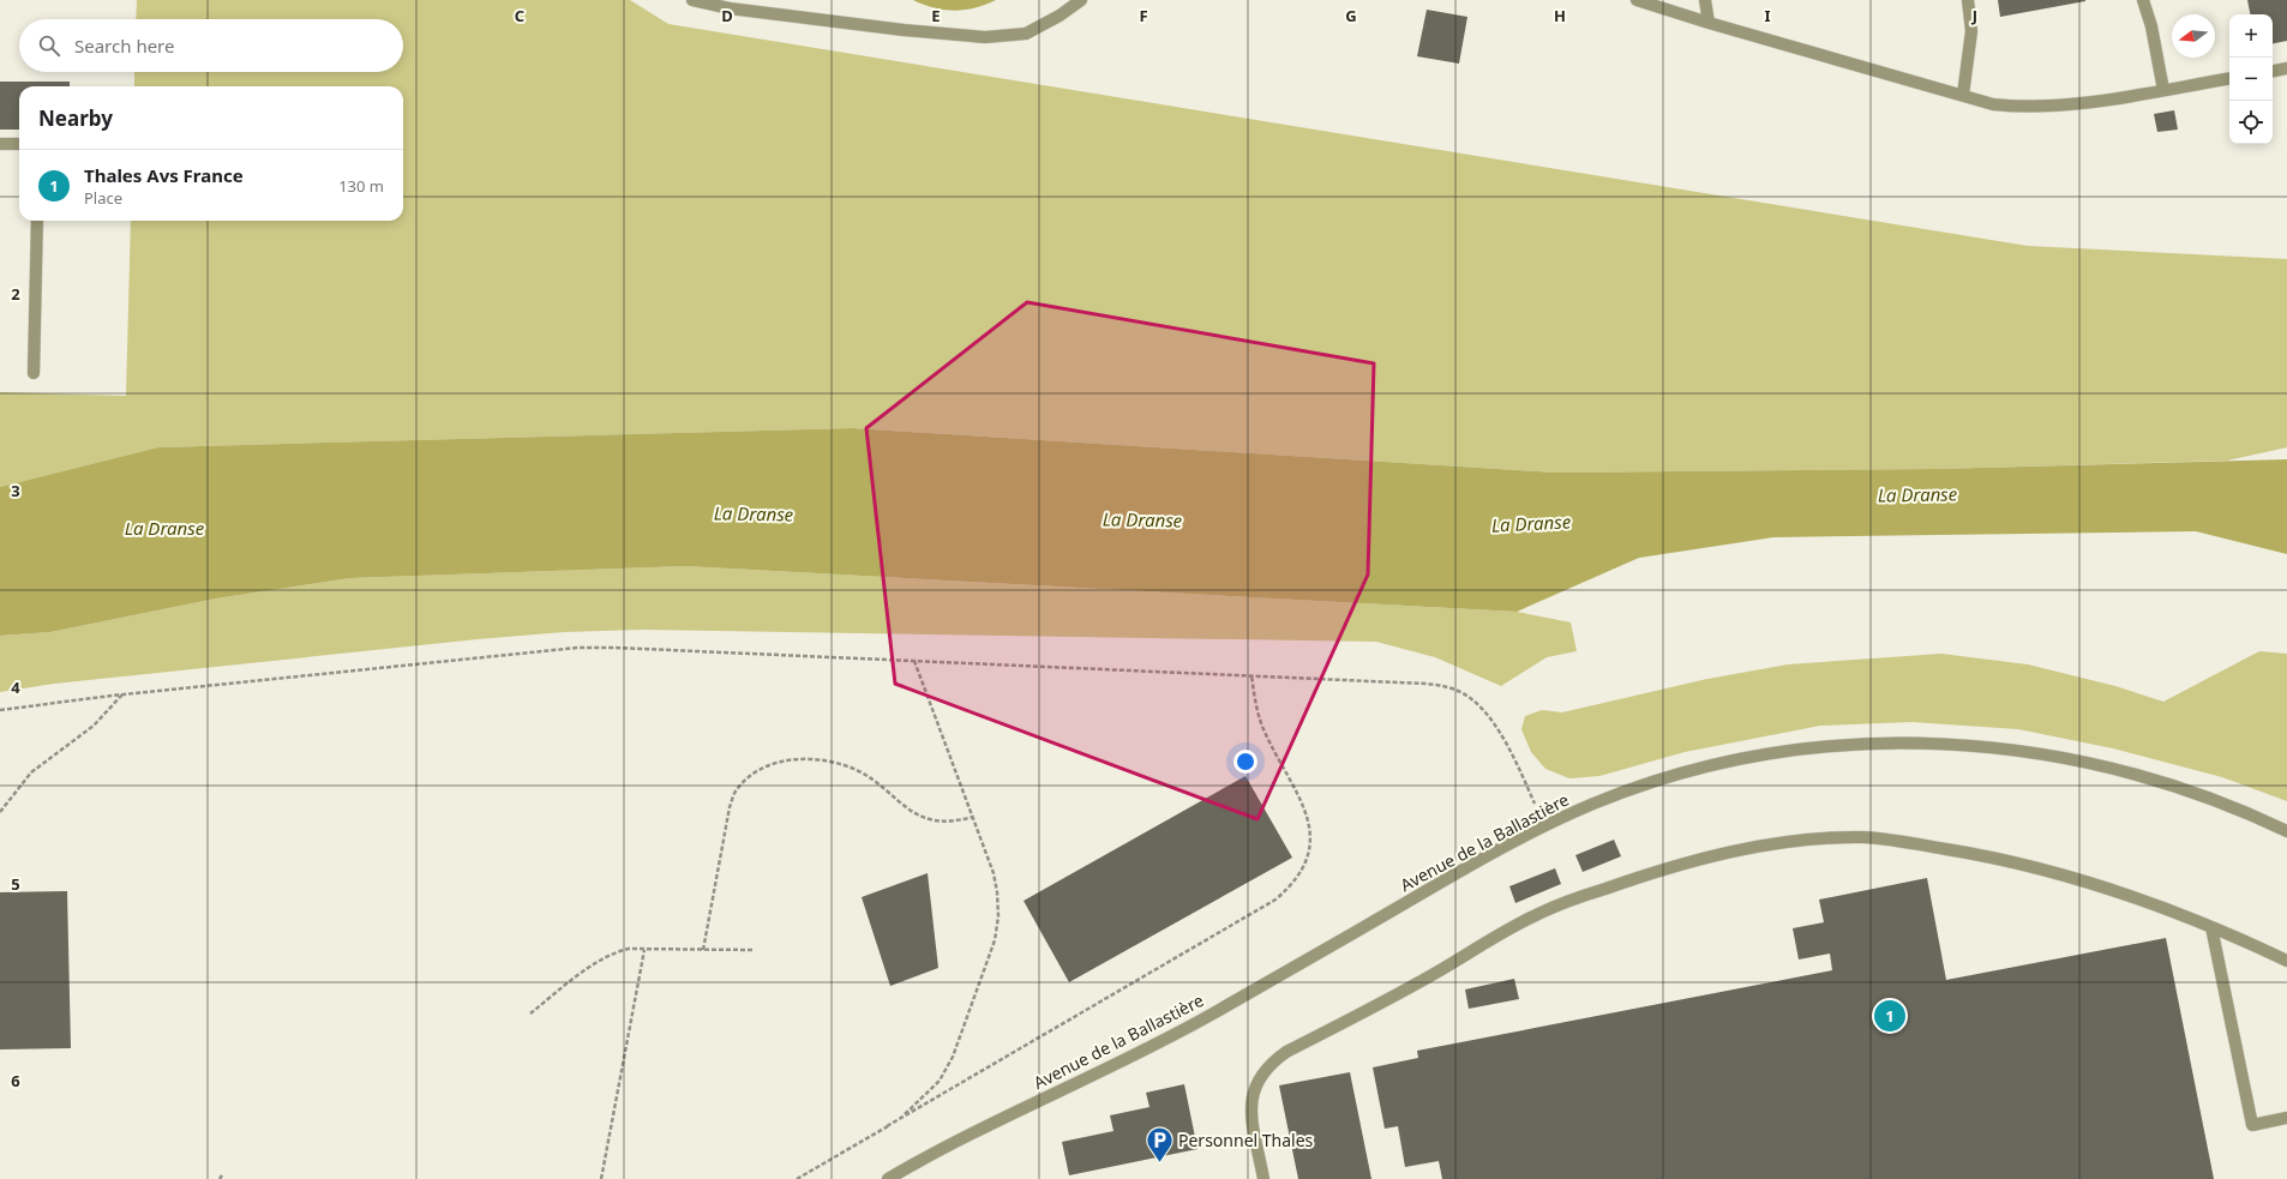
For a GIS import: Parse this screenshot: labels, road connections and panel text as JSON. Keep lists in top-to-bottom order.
{
  "streets": {
    "street": ["Avenue de la Ballastière"]
  },
  "water": ["La Dranse"],
  "places": {
    "parking": ["Personnel Thales"]
  },
  "north": "left",
  "page": {
    "map_buttons": ["+", "−"],
    "search": "Search here",
    "heading": "Nearby",
    "list": [
      {
        "mark": "1",
        "name": "Thales Avs France",
        "note": "Place",
        "value": "130 m"
      }
    ],
    "pins": "1"
  },
  "grid": {
    "columns": [
      "C",
      "D",
      "E",
      "F",
      "G",
      "H",
      "I",
      "J"
    ],
    "rows": [
      "2",
      "3",
      "4",
      "5",
      "6"
    ]
  }
}
